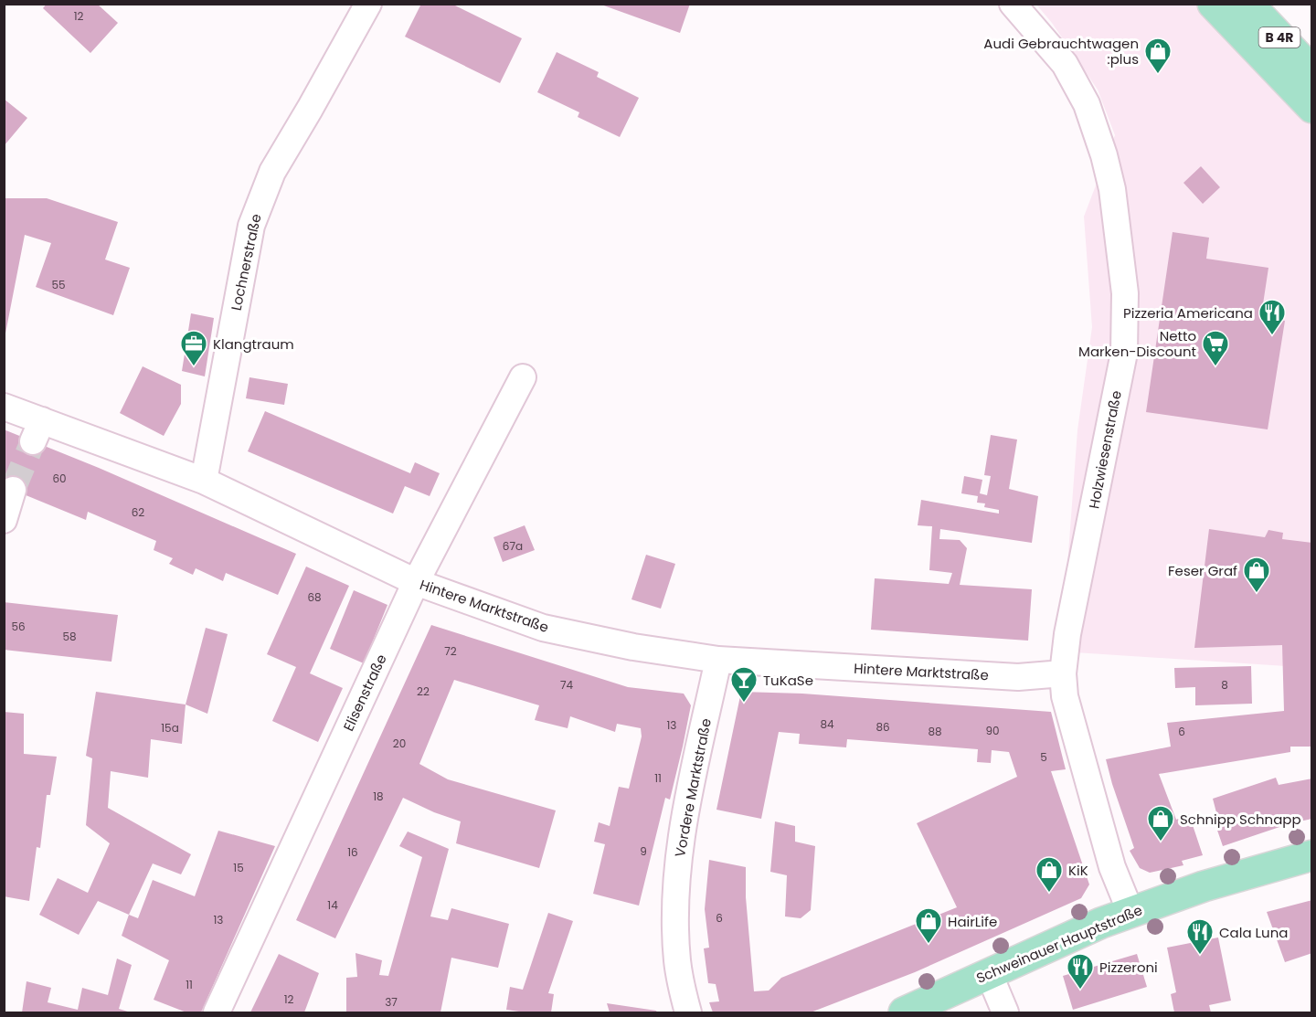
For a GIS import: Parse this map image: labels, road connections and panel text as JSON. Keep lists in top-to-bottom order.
{
  "streets": {
    "main road": ["B 4R", "Schweinauer Hauptstraße"],
    "street": [
      "Lochnerstraße",
      "Holzwiesenstraße",
      "Hintere Marktstraße",
      "Elisenstraße",
      "Vordere Marktstraße"
    ]
  },
  "crossings": [
    ["Lochnerstraße", "Hintere Marktstraße"],
    ["Holzwiesenstraße", "Hintere Marktstraße"],
    ["Holzwiesenstraße", "Schweinauer Hauptstraße"],
    ["Hintere Marktstraße", "Elisenstraße"],
    ["Hintere Marktstraße", "Vordere Marktstraße"]
  ],
  "places": {
    "shop": [
      "Audi Gebrauchtwagen :plus",
      "Feser Graf",
      "Schnipp Schnapp",
      "KiK",
      "HairLife"
    ],
    "restaurant": ["Pizzeria Americana", "Cala Luna", "Pizzeroni"],
    "office": ["Klangtraum"],
    "supermarket": ["Netto Marken-Discount"],
    "bar": ["TuKaSe"]
  },
  "house_numbers": [
    "12",
    "55",
    "60",
    "62",
    "67a",
    "68",
    "56",
    "58",
    "72",
    "74",
    "8",
    "22",
    "84",
    "13",
    "86",
    "15a",
    "90",
    "88",
    "6",
    "20",
    "5",
    "11",
    "18",
    "9",
    "16",
    "15",
    "14",
    "6",
    "13",
    "11",
    "12",
    "37"
  ]
}
